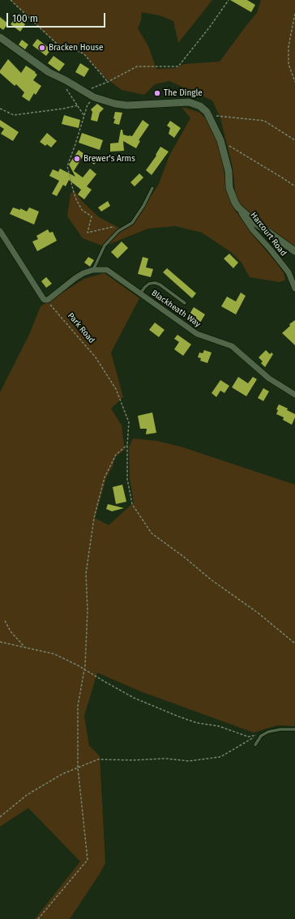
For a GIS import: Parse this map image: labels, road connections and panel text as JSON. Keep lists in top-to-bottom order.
{
  "streets": {
    "street": ["Harcourt Road", "Blackheath Way"],
    "path": ["Park Road"]
  },
  "crossings": [
    ["Blackheath Way", "Park Road"]
  ],
  "places": ["Bracken House", "The Dingle", "Brewer's Arms"],
  "scale_bar": "100 m"
}
